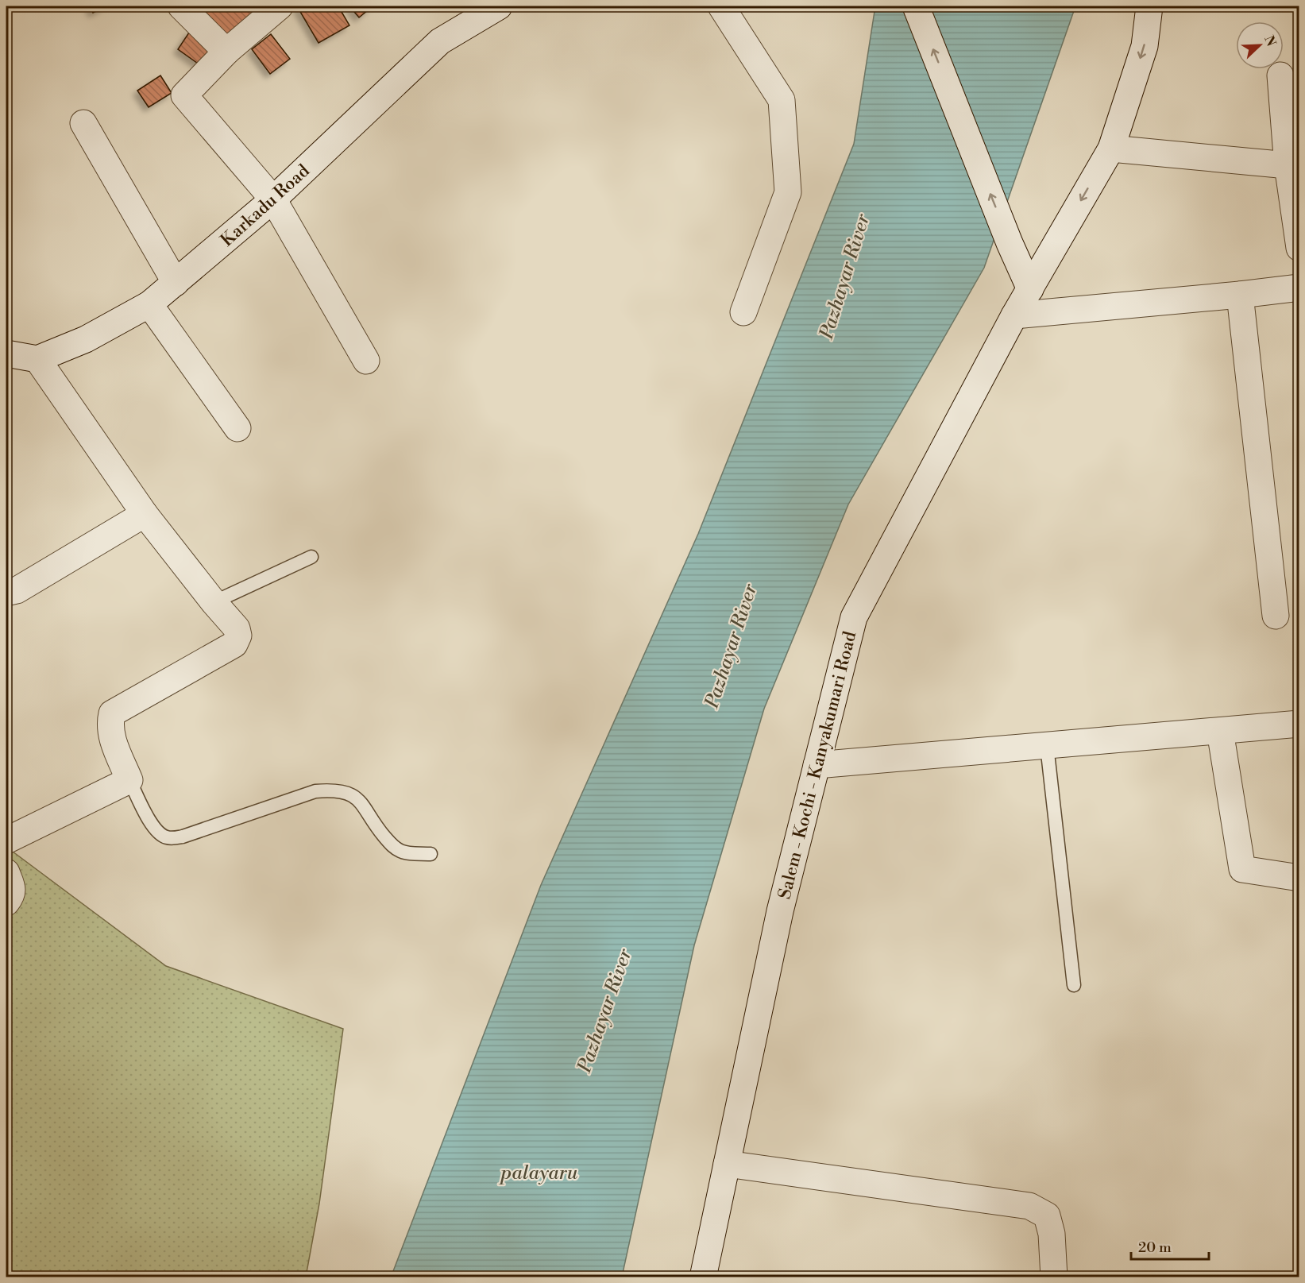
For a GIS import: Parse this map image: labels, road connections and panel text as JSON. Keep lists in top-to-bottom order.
{
  "streets": {
    "street": ["Karkadu Road", "Salem - Kochi - Kanyakumari Road"]
  },
  "water": ["Pazhayar River", "palayaru"],
  "scale_bar": "20 m",
  "north": "top right"
}
